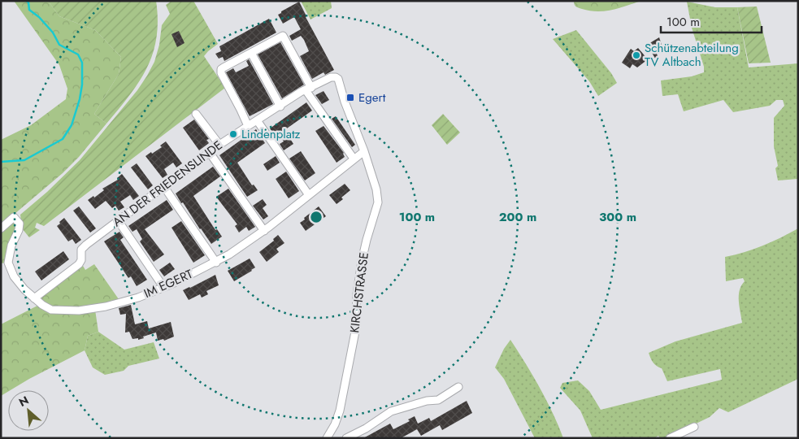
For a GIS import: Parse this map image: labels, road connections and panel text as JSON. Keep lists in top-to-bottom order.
{
  "streets": {
    "street": ["AN DER FRIEDENSLINDE", "IM EGERT", "KIRCHSTRASSE"]
  },
  "crossings": [
    ["AN DER FRIEDENSLINDE", "IM EGERT"],
    ["AN DER FRIEDENSLINDE", "KIRCHSTRASSE"],
    ["IM EGERT", "KIRCHSTRASSE"]
  ],
  "places": {
    "other": ["Schützenabteilung TV Altbach", "Lindenplatz"],
    "transit": ["Egert"]
  },
  "scale_bar": "100 m",
  "north": "top left",
  "rings": ["100 m", "200 m", "300 m"]
}
